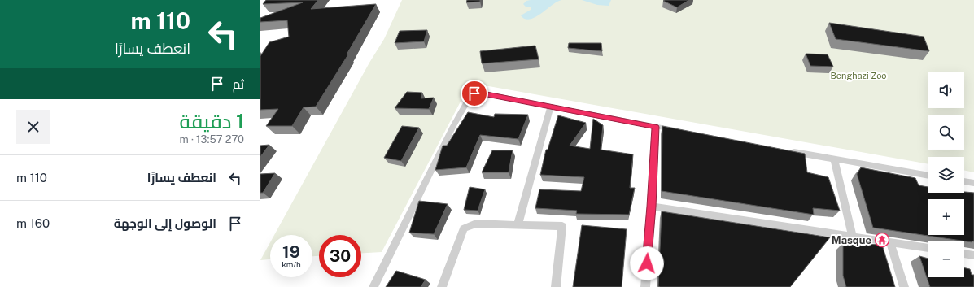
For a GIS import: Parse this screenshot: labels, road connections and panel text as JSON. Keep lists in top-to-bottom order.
{
  "parks": ["Benghazi Zoo"],
  "places": {
    "temple": ["Masque"]
  },
  "page": {
    "turn": ["110 m", "انعطف يسارًا"],
    "then": "ثم",
    "map_buttons": ["+", "−"],
    "heading": ["1 دقيقة", "270 m · 13:57"],
    "list": [
      {
        "name": "انعطف يسارًا",
        "value": "110 m"
      },
      {
        "name": "الوصول إلى الوجهة",
        "value": "160 m"
      }
    ],
    "speed": "19 km/h",
    "limit": "30"
  }
}
